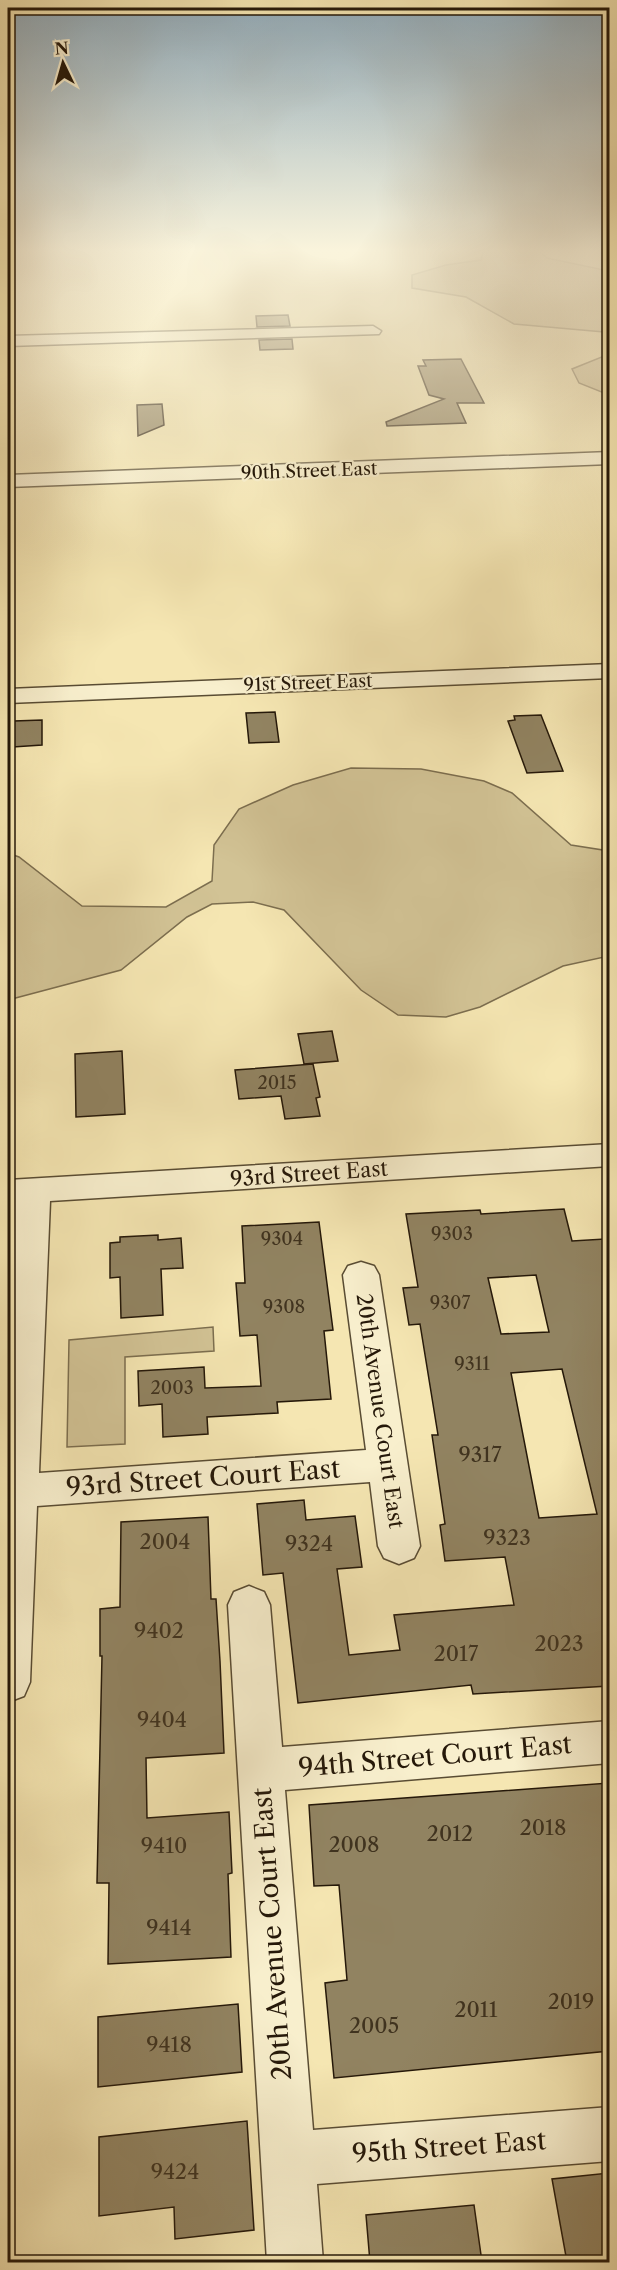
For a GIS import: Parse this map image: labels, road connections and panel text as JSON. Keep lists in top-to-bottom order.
{
  "streets": {
    "street": [
      "90th Street East",
      "91st Street East",
      "93rd Street East",
      "20th Avenue Court East",
      "93rd Street Court East",
      "94th Street Court East",
      "95th Street East"
    ]
  },
  "crossings": [
    ["20th Avenue Court East", "93rd Street Court East"],
    ["20th Avenue Court East", "94th Street Court East"],
    ["20th Avenue Court East", "95th Street East"]
  ],
  "house_numbers": [
    "2015",
    "9303",
    "9304",
    "9307",
    "9308",
    "9311",
    "2003",
    "9317",
    "9323",
    "2004",
    "9324",
    "9402",
    "2023",
    "2017",
    "9404",
    "2018",
    "2012",
    "2008",
    "9410",
    "9414",
    "2019",
    "2011",
    "2005",
    "9418",
    "9424"
  ],
  "north": "top"
}
